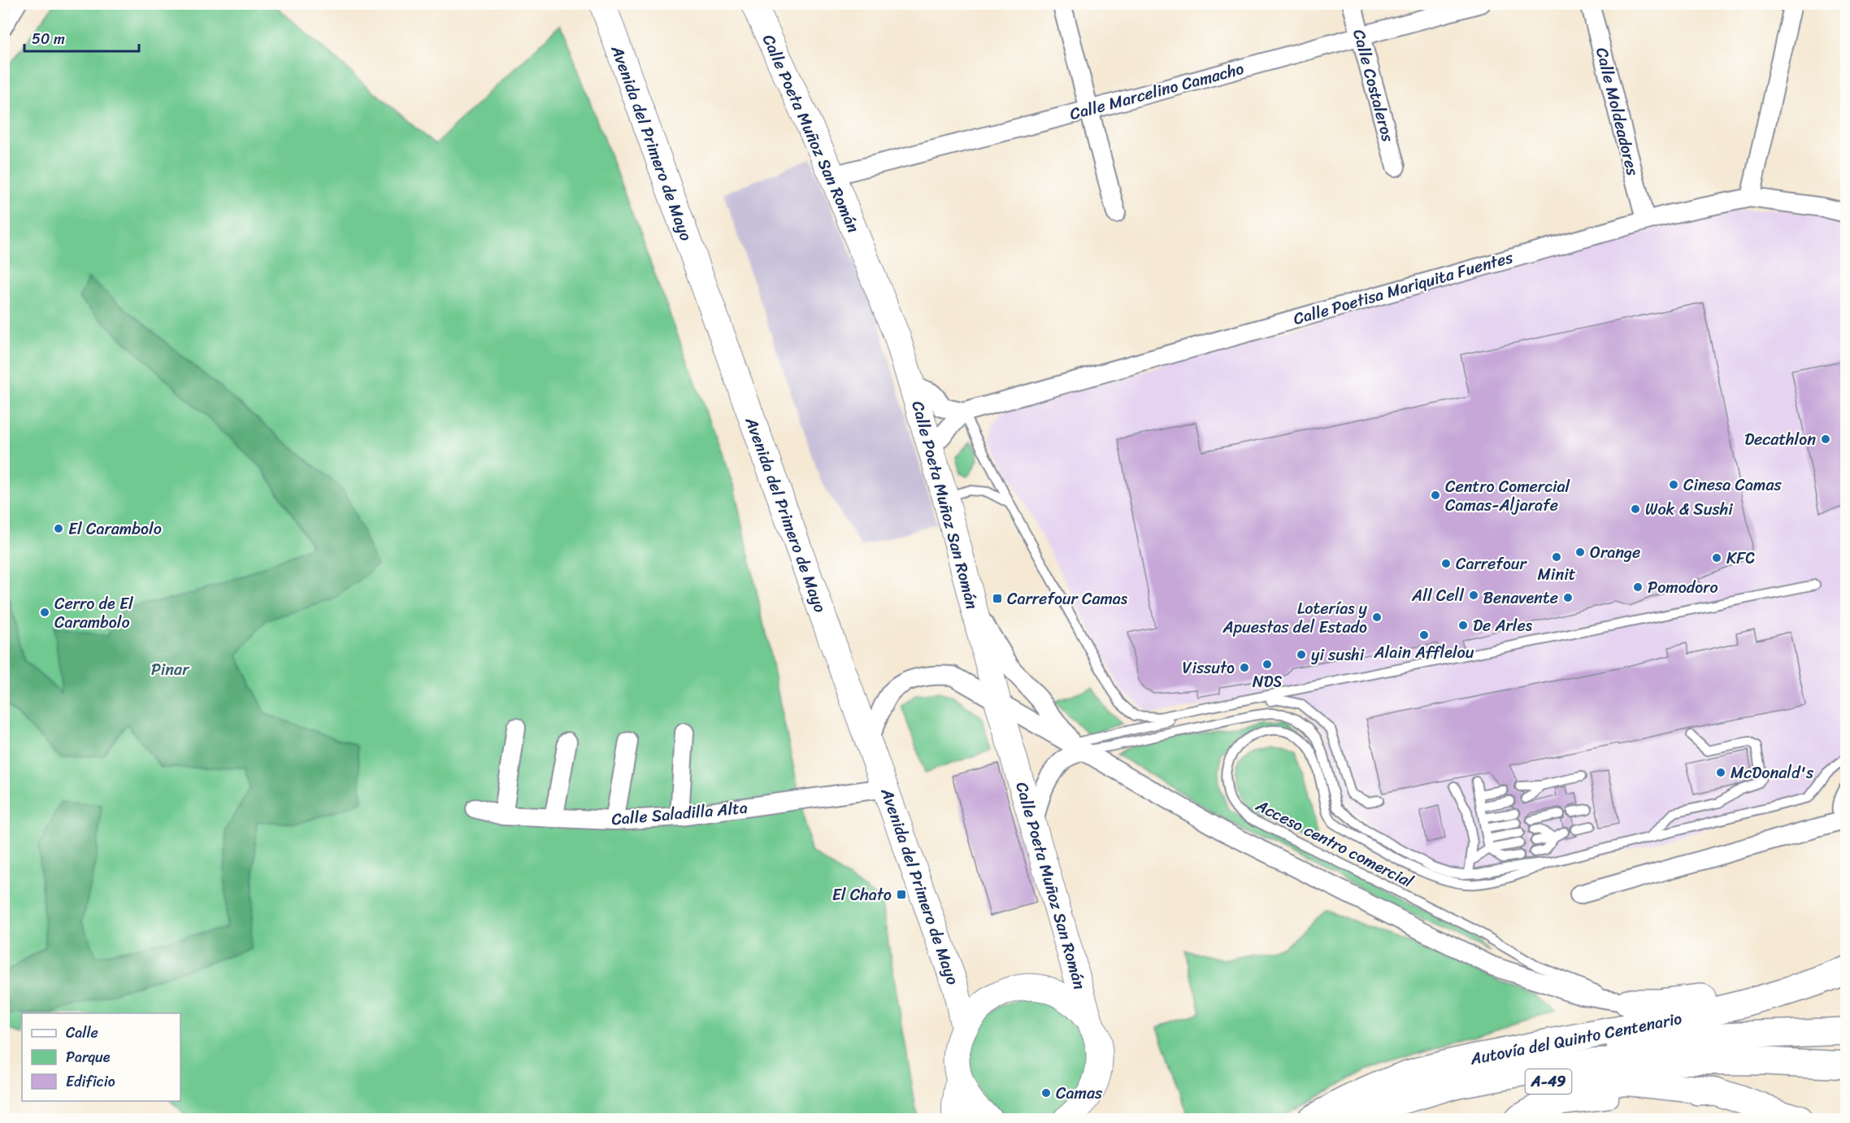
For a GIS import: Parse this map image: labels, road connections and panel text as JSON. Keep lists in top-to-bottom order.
{
  "streets": {
    "highway": ["Autovía del Quinto Centenario", "A-49"],
    "main road": ["Calle Poeta Muñoz San Román", "Avenida del Primero de Mayo"],
    "street": [
      "Calle Costaleros",
      "Calle Marcelino Camacho",
      "Calle Moldeadores",
      "Calle Poetisa Mariquita Fuentes",
      "Calle Saladilla Alta"
    ],
    "lane": ["Acceso centro comercial"]
  },
  "crossings": [
    ["Calle Costaleros", "Calle Marcelino Camacho"],
    ["Calle Marcelino Camacho", "Calle Poeta Muñoz San Román"],
    ["Calle Moldeadores", "Calle Poetisa Mariquita Fuentes"],
    ["Avenida del Primero de Mayo", "Calle Saladilla Alta"]
  ],
  "parks": ["Pinar"],
  "places": {
    "other": [
      "Decathlon",
      "Cinesa Camas",
      "Centro Comercial Camas-Aljarafe",
      "Wok & Sushi",
      "El Carambolo",
      "Orange",
      "Minit",
      "KFC",
      "Carrefour",
      "Pomodoro",
      "All Cell",
      "Benavente",
      "Cerro de El Carambolo",
      "Loterías y Apuestas del Estado",
      "De Arles",
      "Alain Afflelou",
      "yi sushi",
      "NDS",
      "Vissuto",
      "McDonald's",
      "Camas"
    ],
    "transit": ["Carrefour Camas", "El Chato"]
  },
  "legend": ["Calle", "Parque", "Edificio"],
  "scale_bar": "50 m"
}
